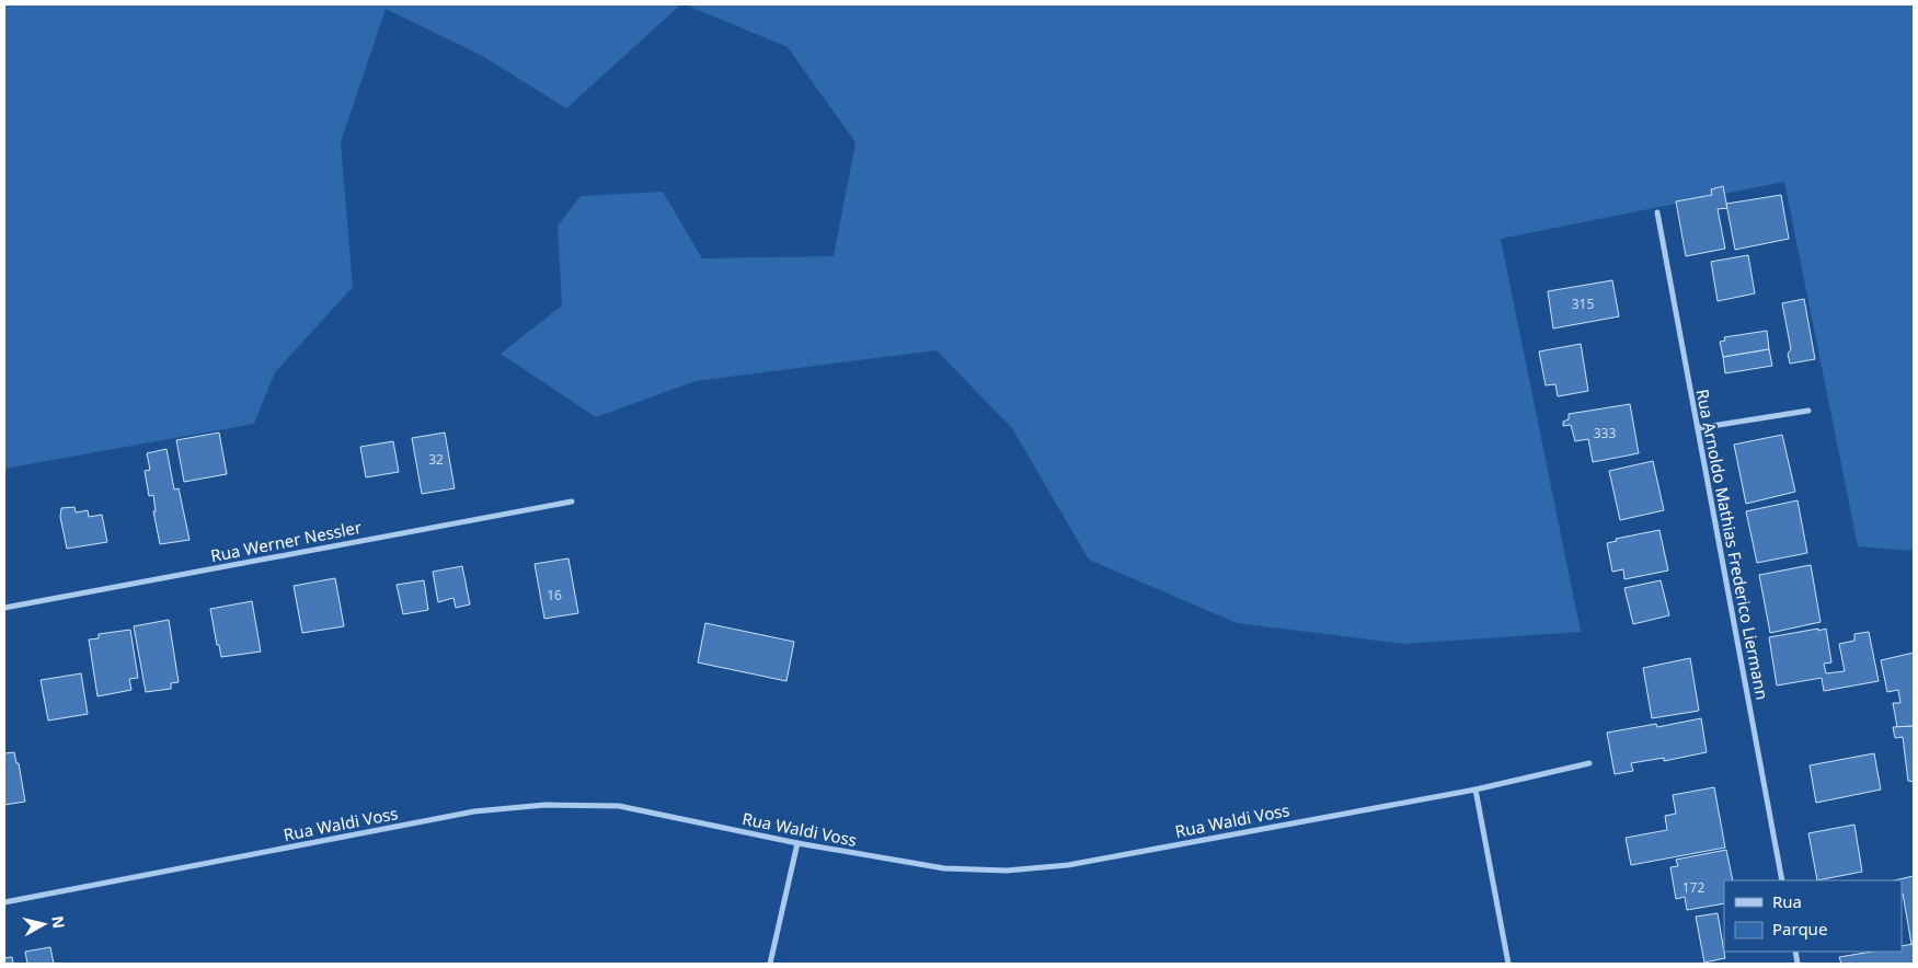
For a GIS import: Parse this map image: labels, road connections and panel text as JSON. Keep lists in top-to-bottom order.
{
  "streets": {
    "street": ["Rua Werner Nessler", "Rua Arnoldo Mathias Frederico Liermann", "Rua Waldi Voss"]
  },
  "house_numbers": [
    "315",
    "333",
    "32",
    "16",
    "172"
  ],
  "legend": ["Rua", "Parque"],
  "north": "right"
}
